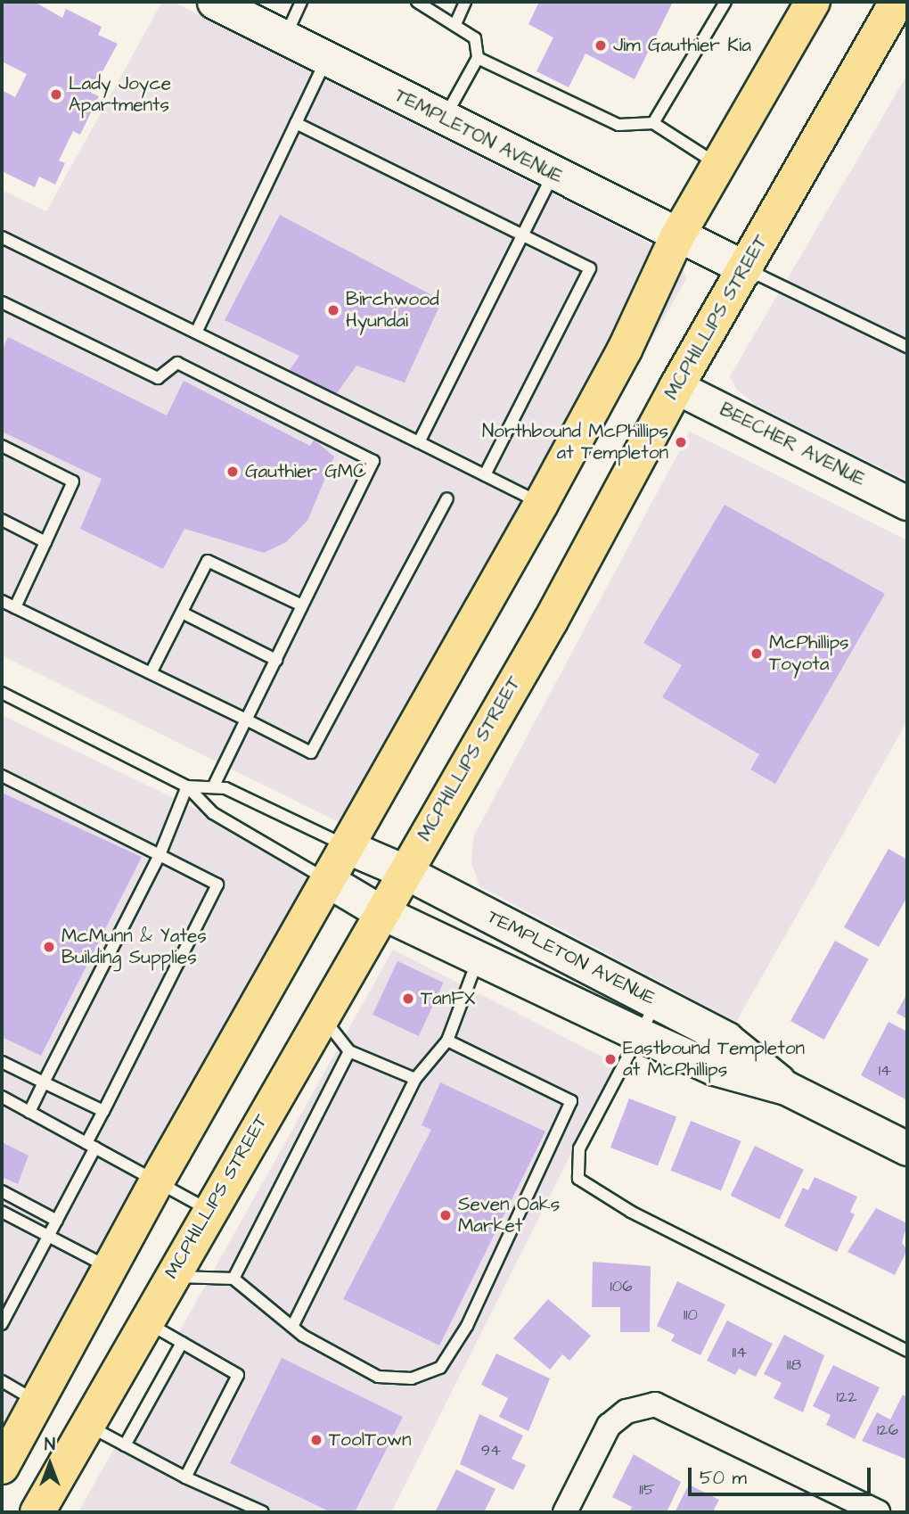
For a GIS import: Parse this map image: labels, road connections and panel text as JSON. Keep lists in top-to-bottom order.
{
  "streets": {
    "main road": ["MCPHILLIPS STREET"],
    "street": ["TEMPLETON AVENUE", "BEECHER AVENUE"]
  },
  "crossings": [
    ["TEMPLETON AVENUE", "MCPHILLIPS STREET"],
    ["MCPHILLIPS STREET", "BEECHER AVENUE"]
  ],
  "places": [
    "Jim Gauthier Kia",
    "Lady Joyce Apartments",
    "Birchwood Hyundai",
    "Northbound McPhillips at Templeton",
    "Gauthier GMC",
    "McPhillips Toyota",
    "McMunn & Yates Building Supplies",
    "TanFX",
    "Eastbound Templeton at McPhillips",
    "Seven Oaks Market",
    "ToolTown"
  ],
  "house_numbers": [
    "14",
    "106",
    "110",
    "114",
    "118",
    "122",
    "126",
    "94",
    "115"
  ],
  "scale_bar": "50 m",
  "north": "top"
}
